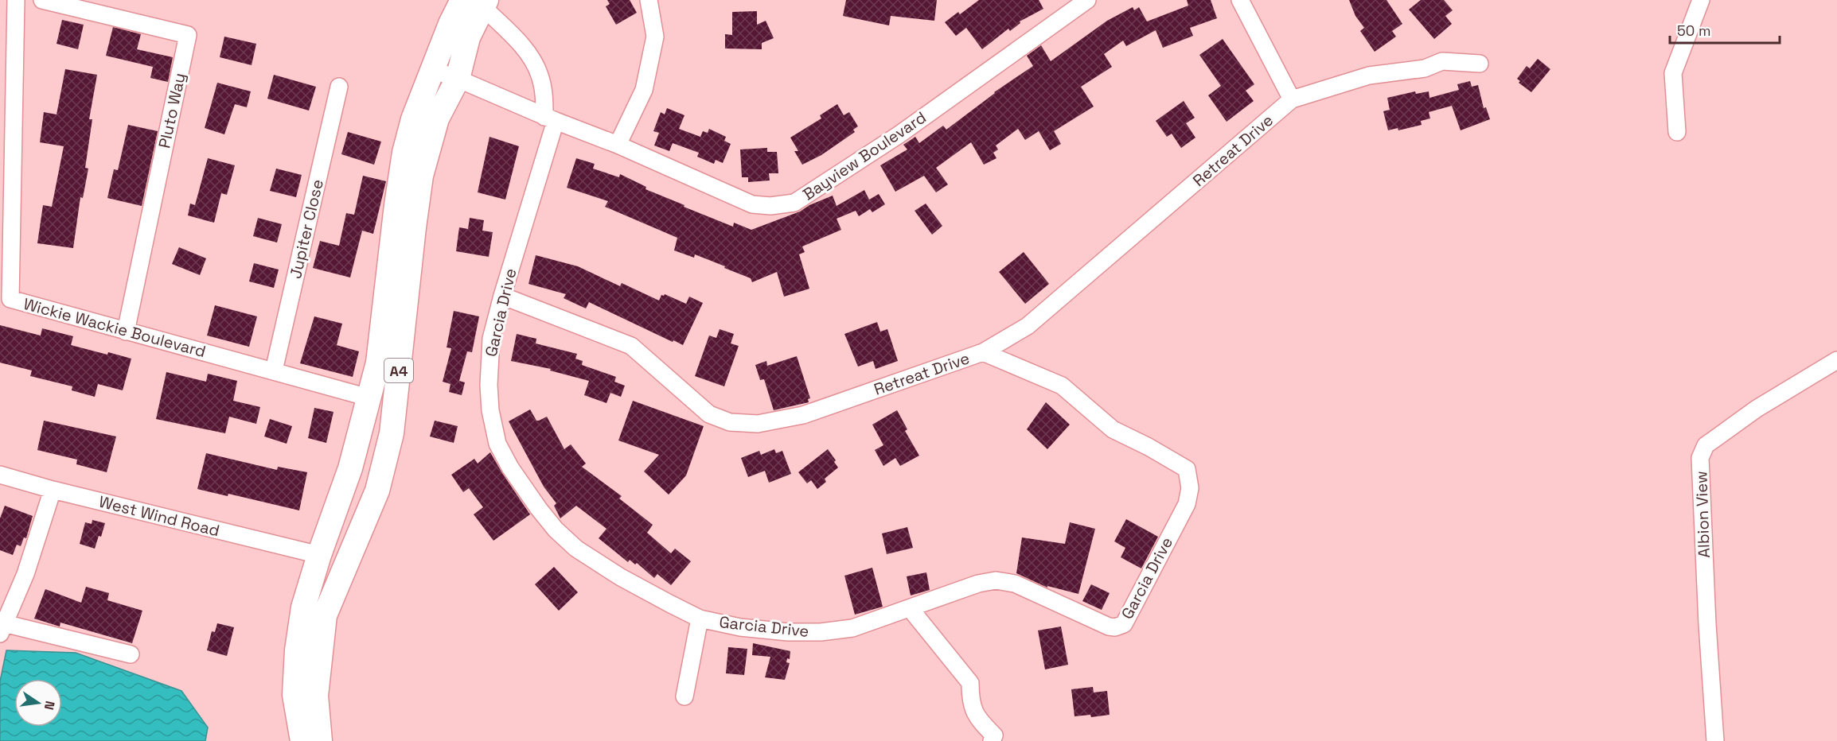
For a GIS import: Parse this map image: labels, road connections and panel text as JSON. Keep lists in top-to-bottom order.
{
  "streets": {
    "highway": ["A4"],
    "street": [
      "Pluto Way",
      "Retreat Drive",
      "Bayview Boulevard",
      "Jupiter Close",
      "Garcia Drive",
      "Wickie Wackie Boulevard",
      "Albion View",
      "West Wind Road"
    ]
  },
  "crossings": [
    ["Pluto Way", "Wickie Wackie Boulevard"],
    ["Retreat Drive", "Garcia Drive"],
    ["Bayview Boulevard", "Garcia Drive"],
    ["Bayview Boulevard", "A4"],
    ["Jupiter Close", "Wickie Wackie Boulevard"],
    ["Garcia Drive", "A4"],
    ["Wickie Wackie Boulevard", "A4"],
    ["A4", "West Wind Road"]
  ],
  "scale_bar": "50 m",
  "north": "right"
}
